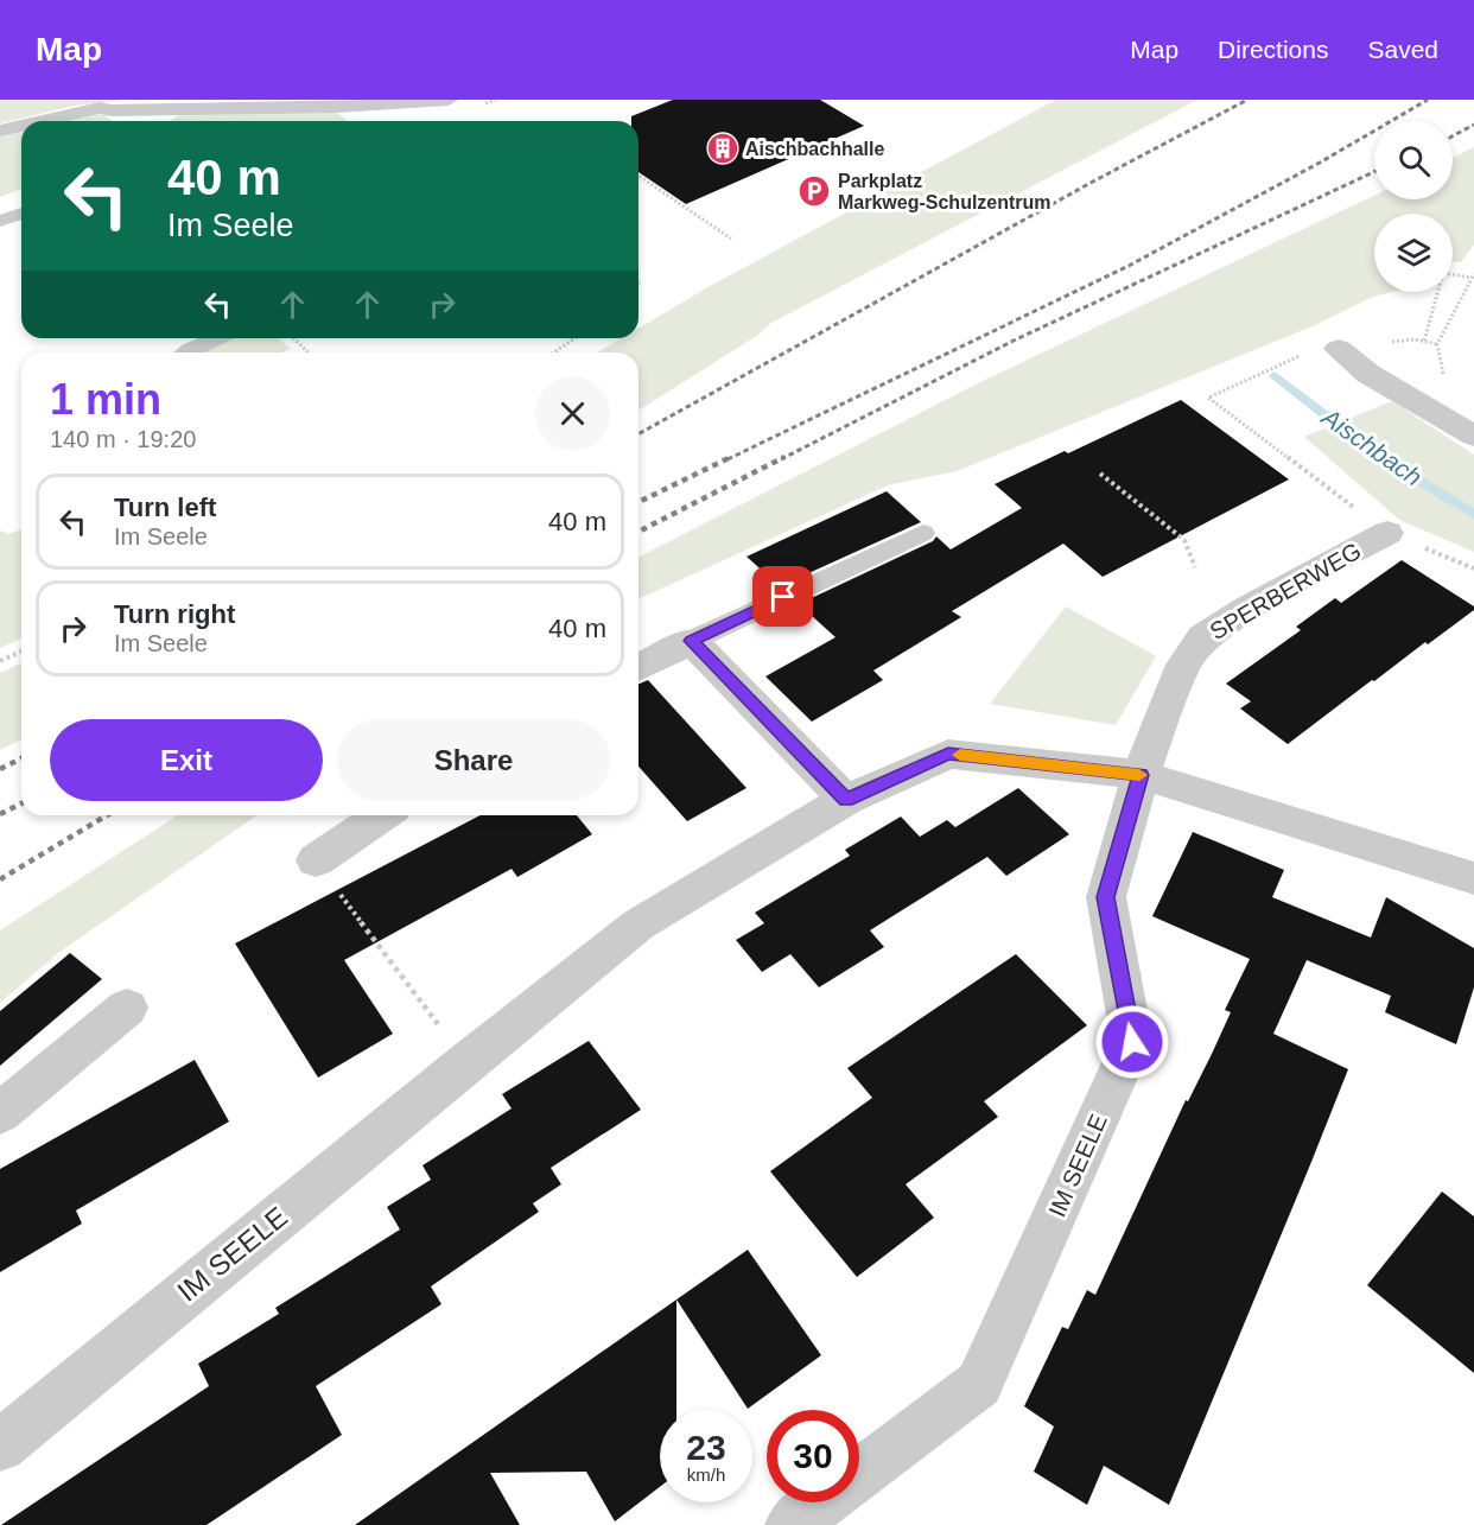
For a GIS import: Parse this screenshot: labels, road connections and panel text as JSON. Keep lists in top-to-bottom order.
{
  "streets": {
    "street": ["SPERBERWEG", "IM SEELE"]
  },
  "crossings": [
    ["SPERBERWEG", "IM SEELE"]
  ],
  "water": ["Aischbach"],
  "places": {
    "building": ["Aischbachhalle"],
    "parking": ["Parkplatz Markweg-Schulzentrum"]
  },
  "page": {
    "header": "Map",
    "nav": ["Map", "Directions", "Saved"],
    "turn": ["40 m", "Im Seele"],
    "heading": ["1 min", "140 m · 19:20"],
    "list": [
      {
        "name": "Turn left",
        "note": "Im Seele",
        "value": "40 m"
      },
      {
        "name": "Turn right",
        "note": "Im Seele",
        "value": "40 m"
      }
    ],
    "buttons": ["Exit", "Share"],
    "speed": "23 km/h",
    "limit": "30"
  }
}
